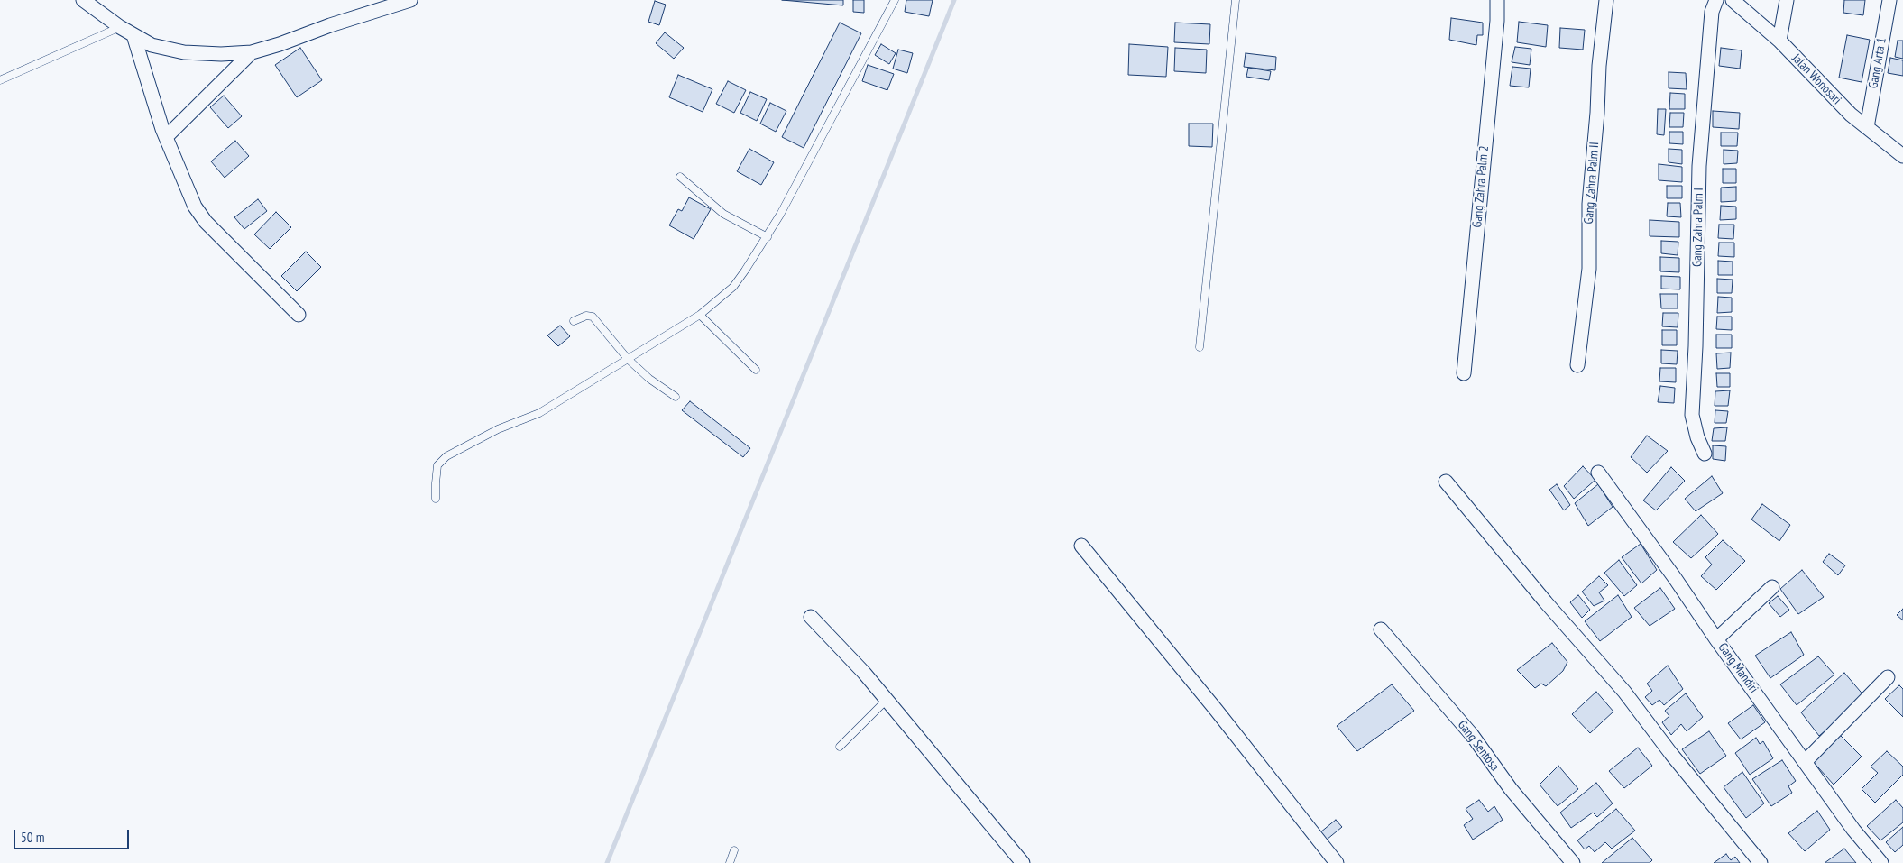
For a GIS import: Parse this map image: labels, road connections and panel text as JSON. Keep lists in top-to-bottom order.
{
  "streets": {
    "street": [
      "Gang Arta 1",
      "Jalan Wonosari",
      "Gang Zahra Palm II",
      "Gang Zahra Palm 2",
      "Gang Zahra Palm I",
      "Gang Mandiri",
      "Gang Sentosa"
    ]
  },
  "crossings": [
    ["Gang Arta 1", "Jalan Wonosari"]
  ],
  "scale_bar": "50 m"
}
